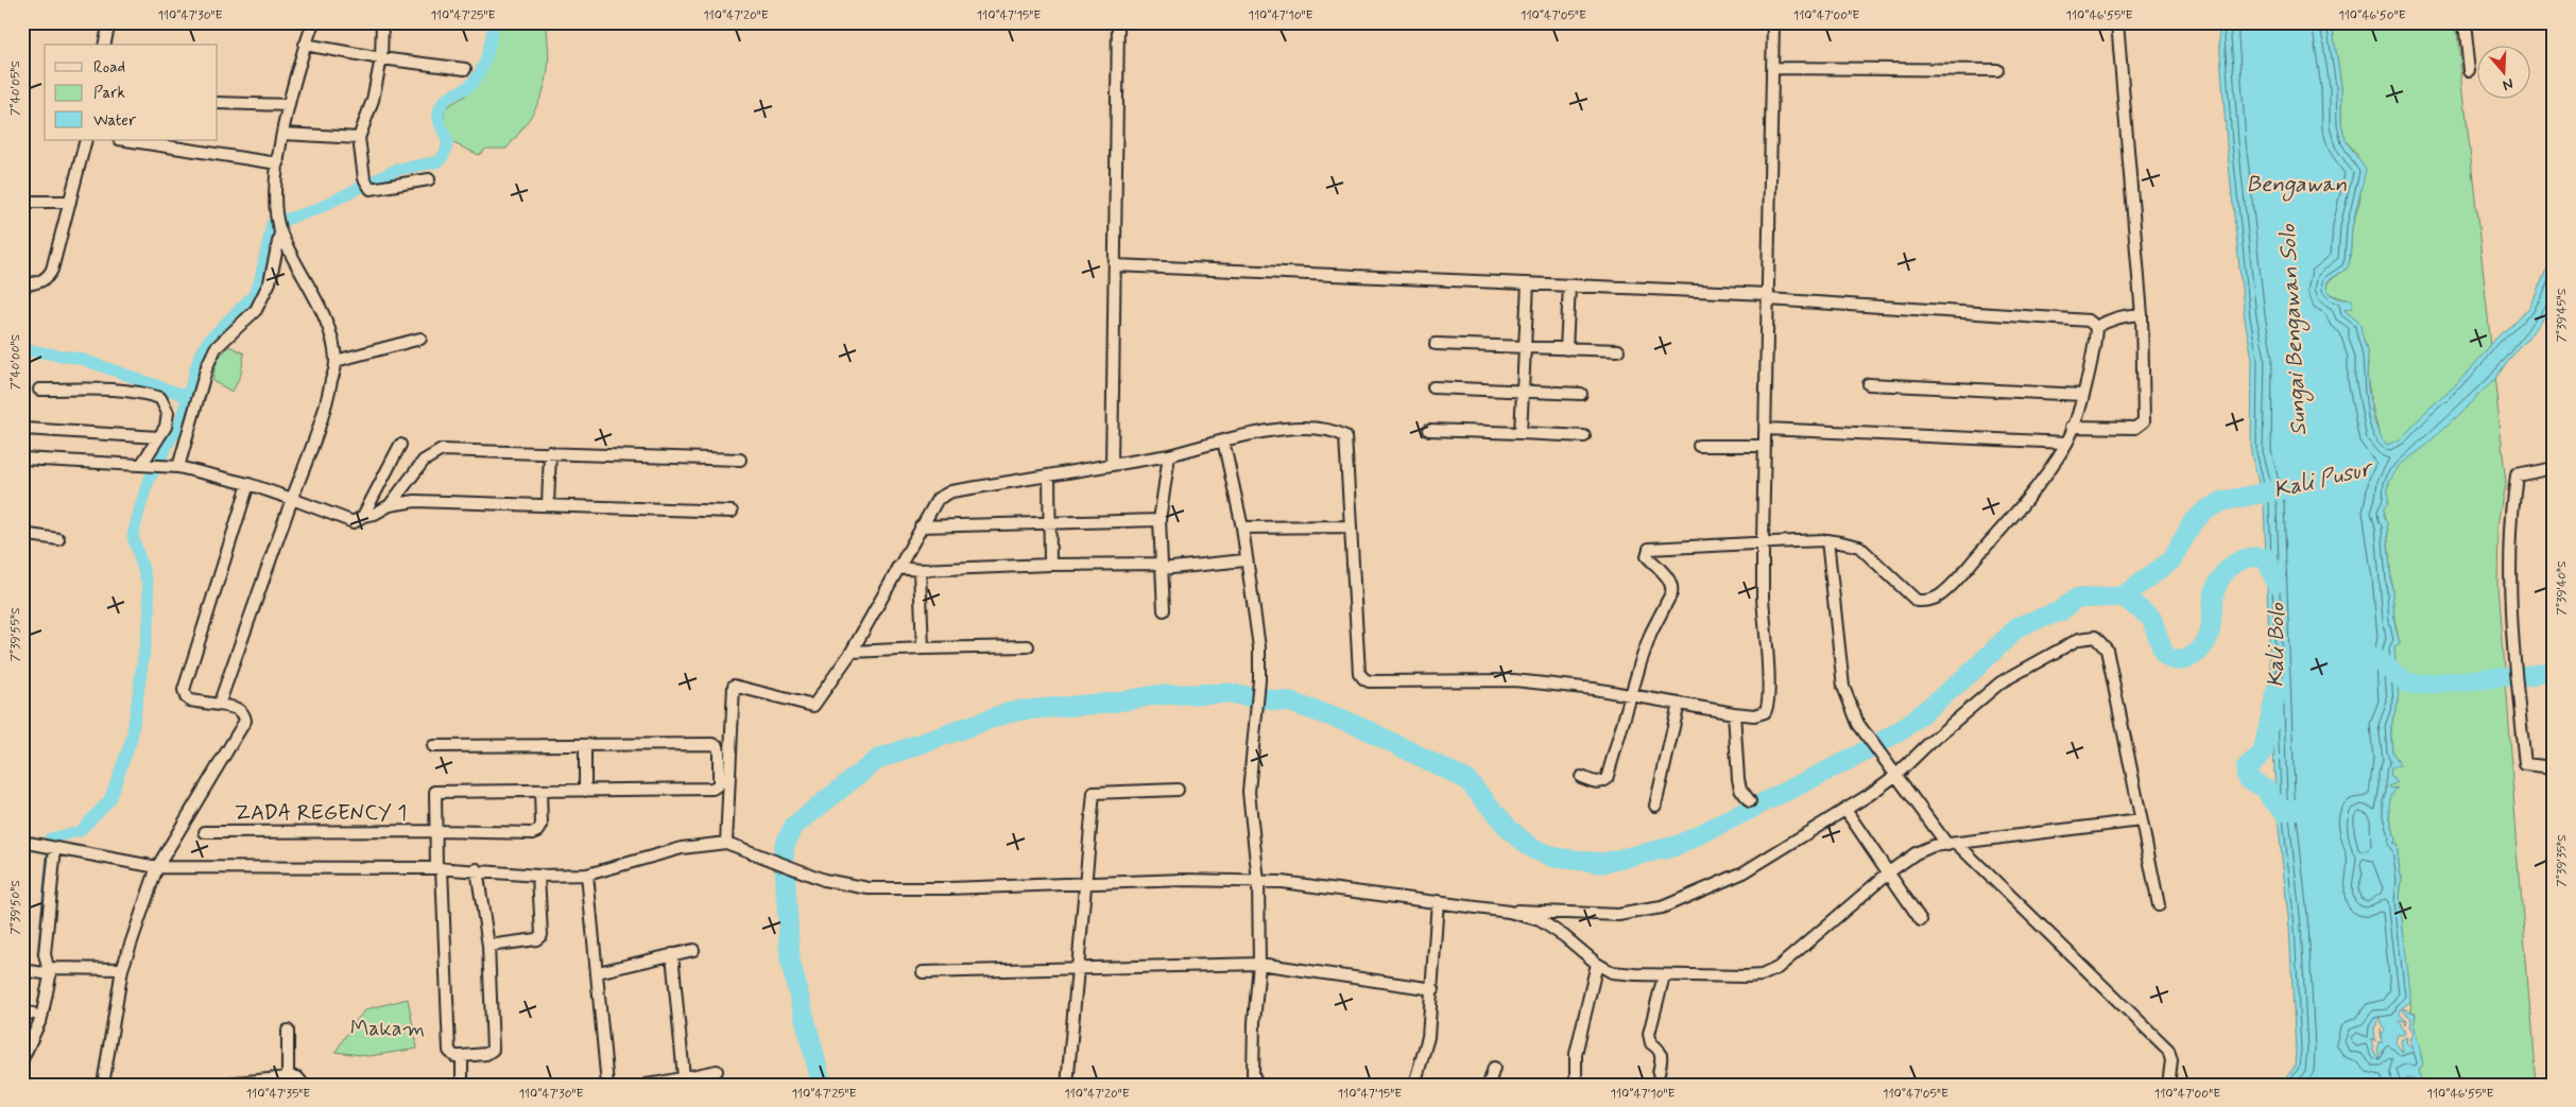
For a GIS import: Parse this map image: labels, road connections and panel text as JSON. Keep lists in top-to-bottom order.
{
  "streets": {
    "street": ["ZADA REGENCY 1"]
  },
  "water": [
    "Bengawan",
    "Sungai Bengawan Solo",
    "Kali Pusur",
    "Kali Bolo"
  ],
  "parks": ["Makam"],
  "legend": ["Road", "Park", "Water"],
  "north": "bottom",
  "coordinates": [
    "110°47'30\"E",
    "110°47'25\"E",
    "110°47'20\"E",
    "110°47'15\"E",
    "110°47'10\"E",
    "110°47'05\"E",
    "110°47'00\"E",
    "110°46'55\"E",
    "110°46'50\"E",
    "7°40'05\"S",
    "7°39'45\"S",
    "7°40'00\"S",
    "7°39'40\"S",
    "7°39'55\"S",
    "7°39'35\"S",
    "7°39'50\"S",
    "110°47'35\"E"
  ]
}
